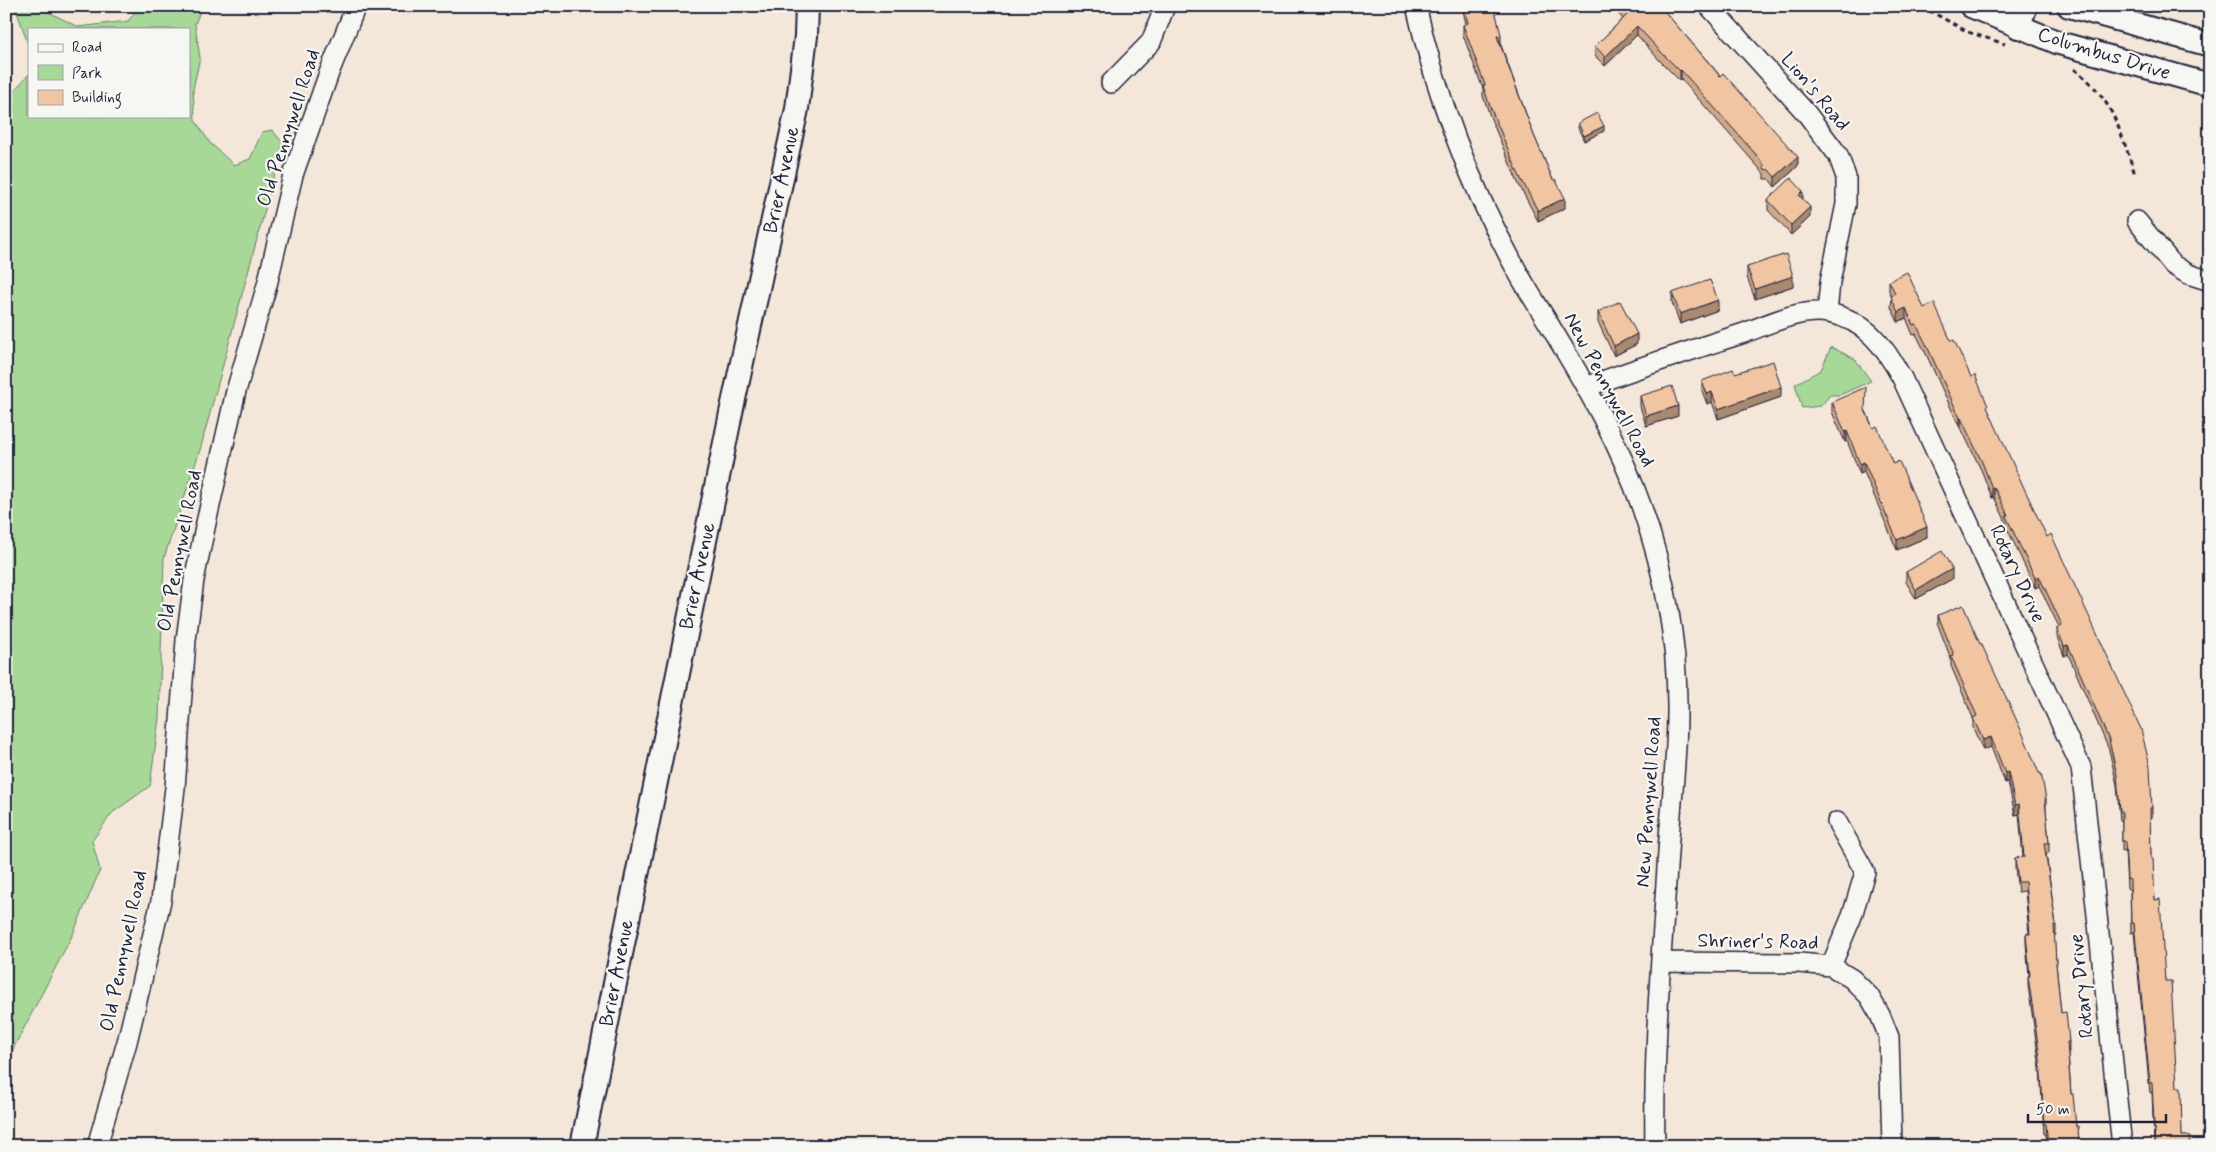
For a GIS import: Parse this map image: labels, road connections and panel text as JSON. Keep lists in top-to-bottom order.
{
  "streets": {
    "main road": ["Columbus Drive", "Brier Avenue"],
    "street": [
      "Lion's Road",
      "Old Pennywell Road",
      "New Pennywell Road",
      "Rotary Drive",
      "Shriner's Road"
    ]
  },
  "crossings": [
    ["Lion's Road", "Rotary Drive"],
    ["New Pennywell Road", "Rotary Drive"],
    ["New Pennywell Road", "Shriner's Road"]
  ],
  "legend": ["Road", "Park", "Building"],
  "scale_bar": "50 m"
}
